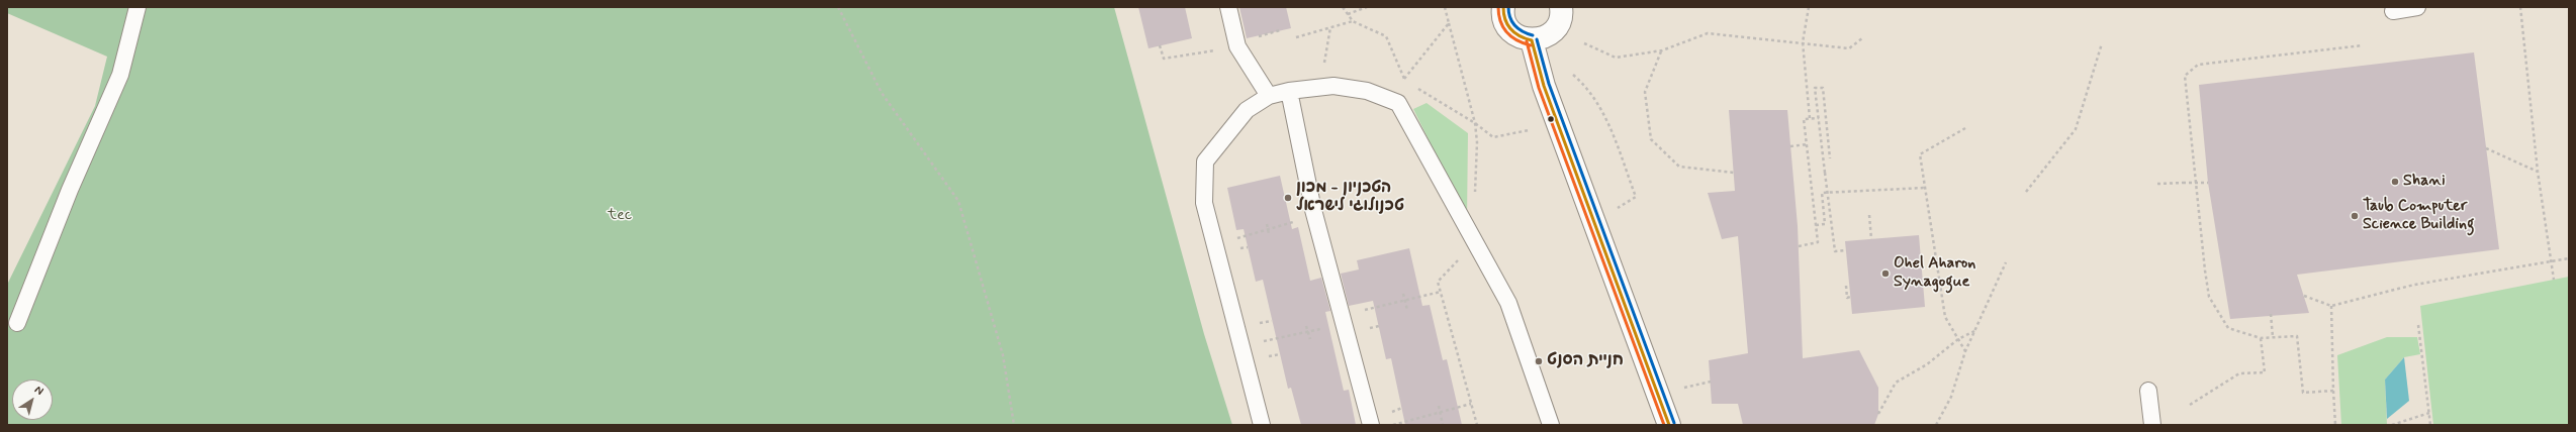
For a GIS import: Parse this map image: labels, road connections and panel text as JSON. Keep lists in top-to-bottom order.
{
  "parks": ["tec"],
  "places": [
    "Shani",
    "הטכניון - מכון טכנולוגי לישראל",
    "Taub Computer Science Building",
    "Ohel Aharon Synagogue",
    "חניית הסנט"
  ],
  "north": "top right"
}
